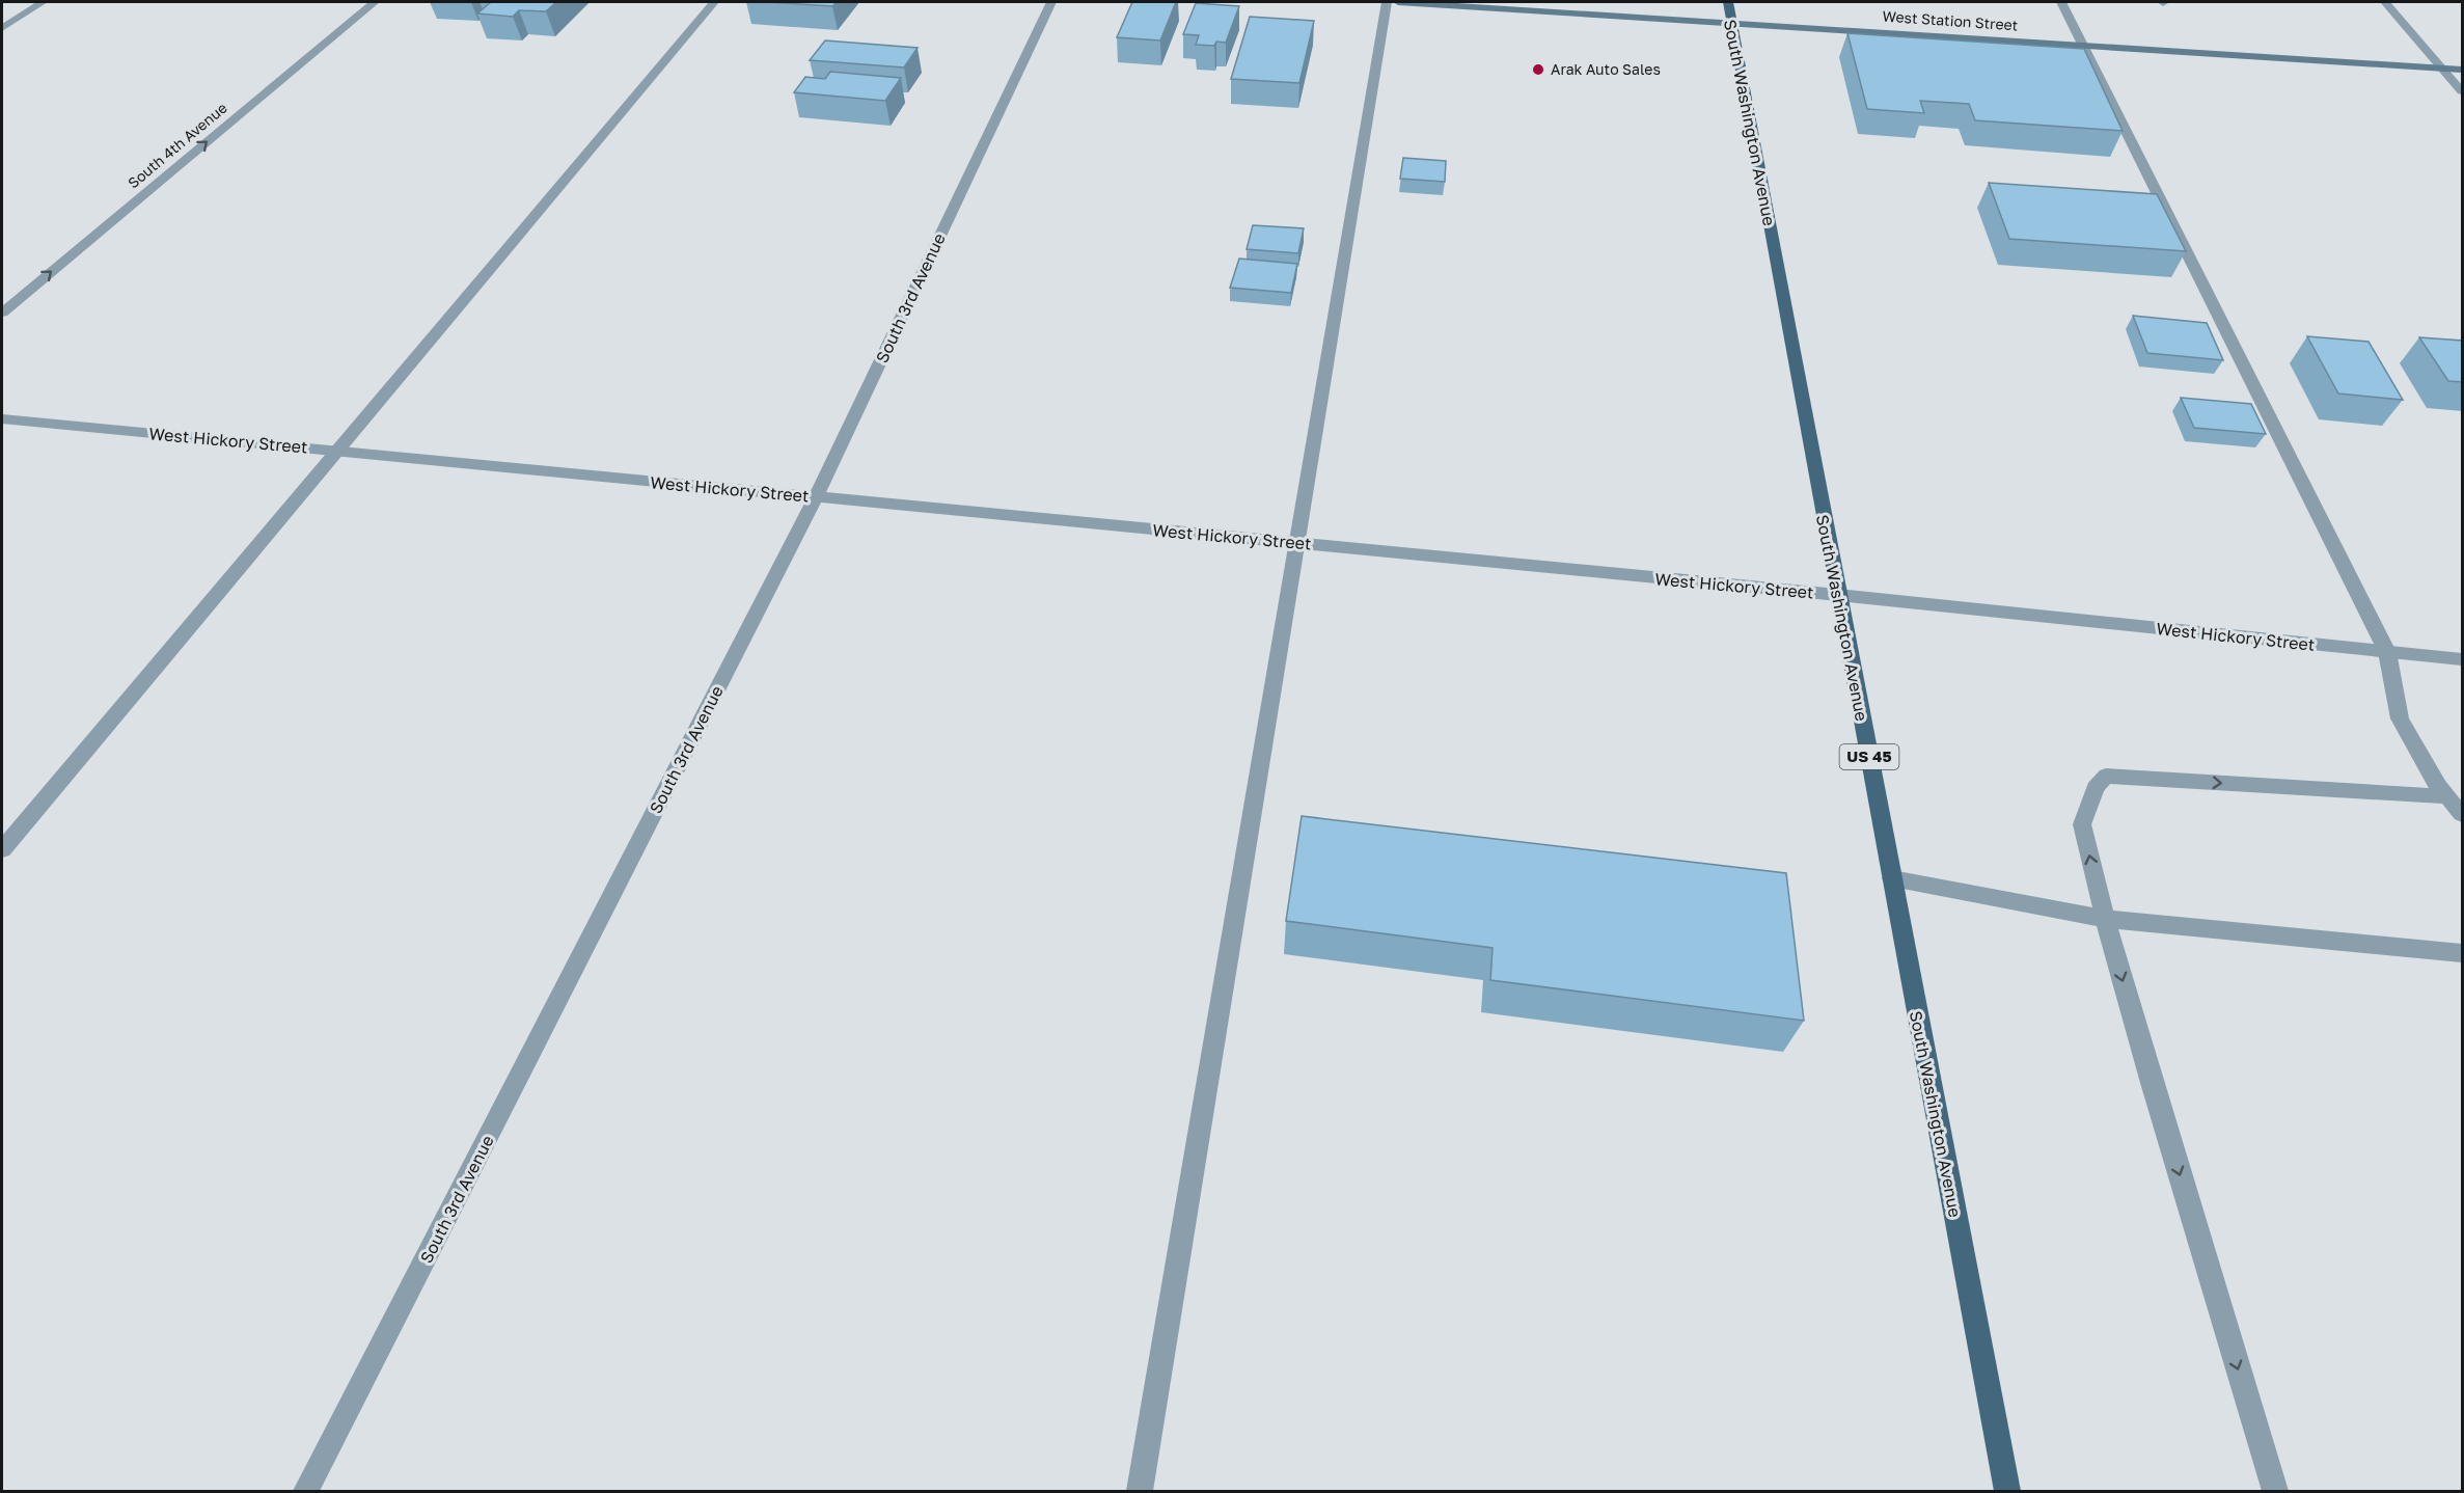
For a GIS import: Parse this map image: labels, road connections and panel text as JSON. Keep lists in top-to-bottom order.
{
  "streets": {
    "main road": ["West Station Street", "South Washington Avenue", "US 45"],
    "street": ["South 4th Avenue", "South 3rd Avenue", "West Hickory Street"]
  },
  "crossings": [
    ["West Station Street", "South Washington Avenue"],
    ["South Washington Avenue", "West Hickory Street"],
    ["South 3rd Avenue", "West Hickory Street"]
  ],
  "one_way": ["South 4th Avenue"],
  "places": ["Arak Auto Sales"]
}
